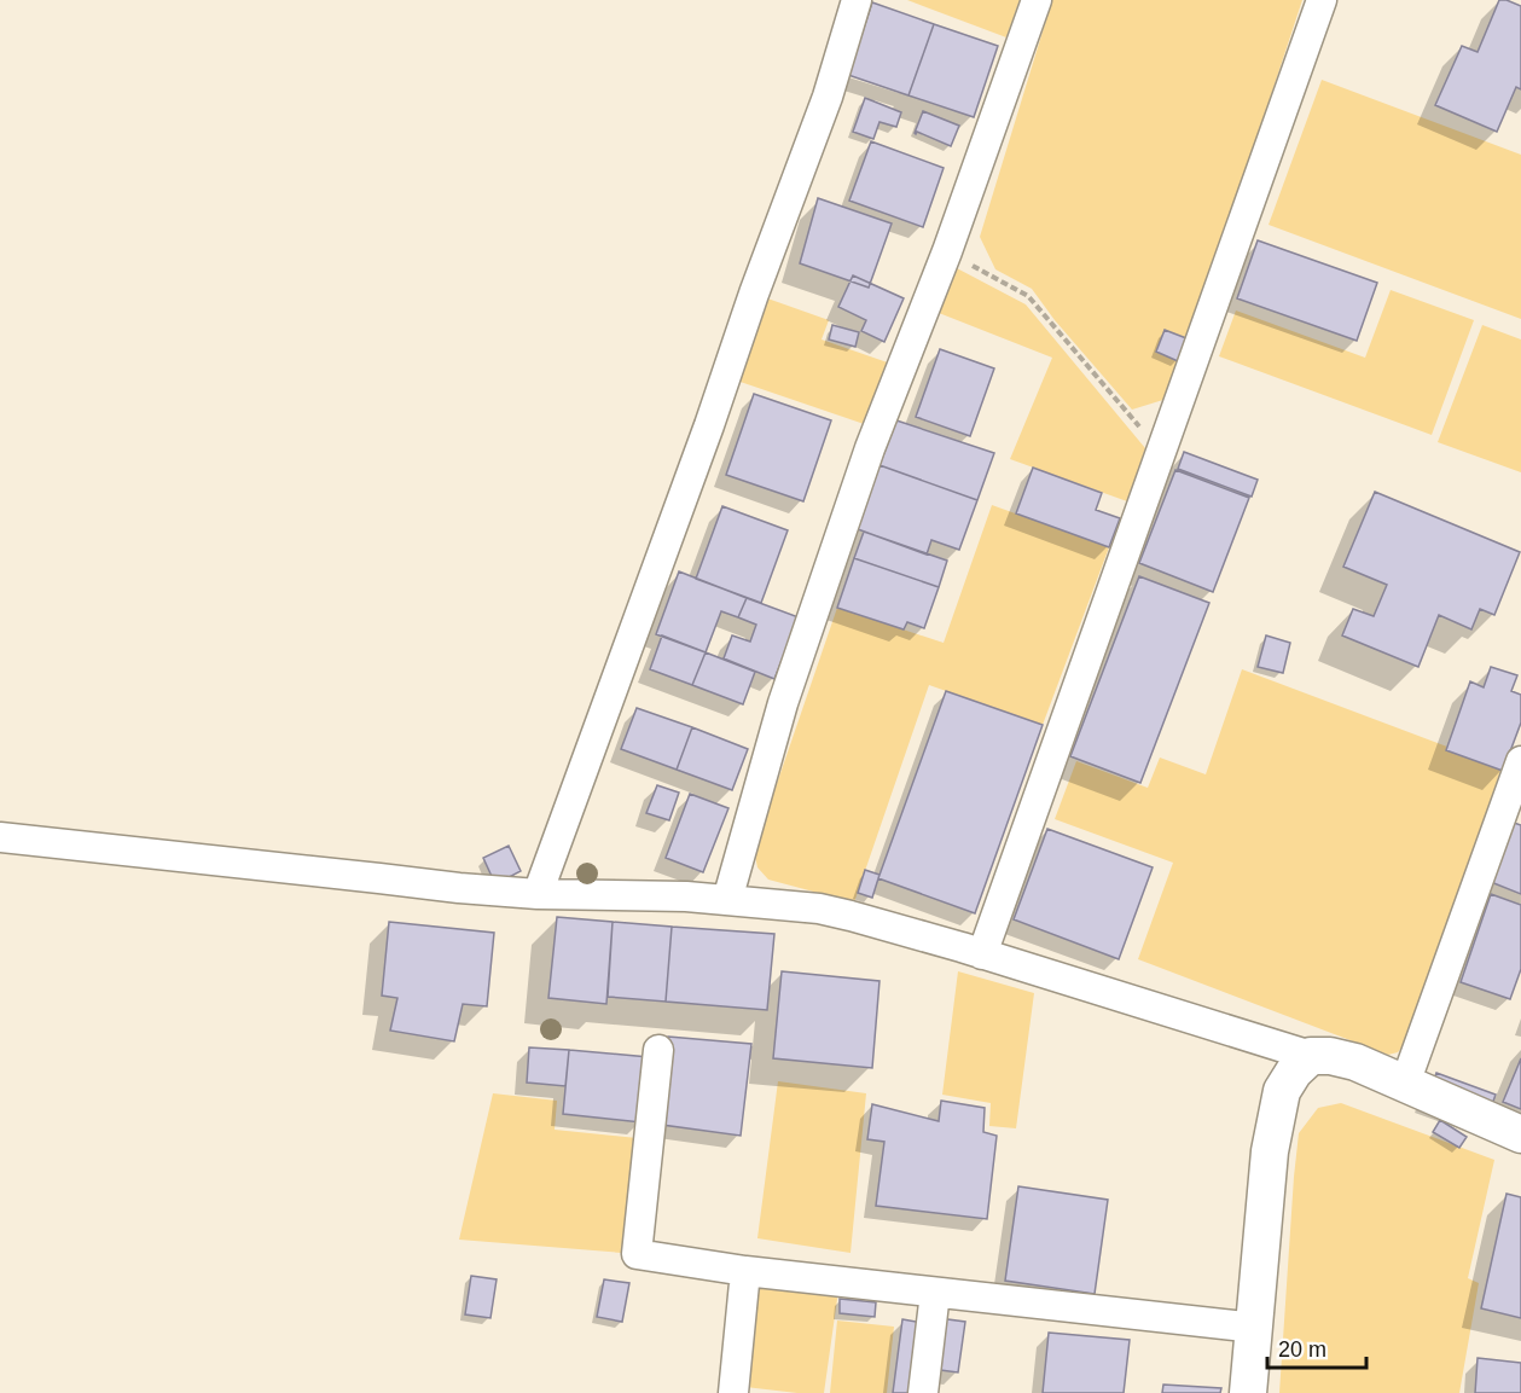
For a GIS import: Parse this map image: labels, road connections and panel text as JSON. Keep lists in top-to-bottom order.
{
  "scale_bar": "20 m"
}
